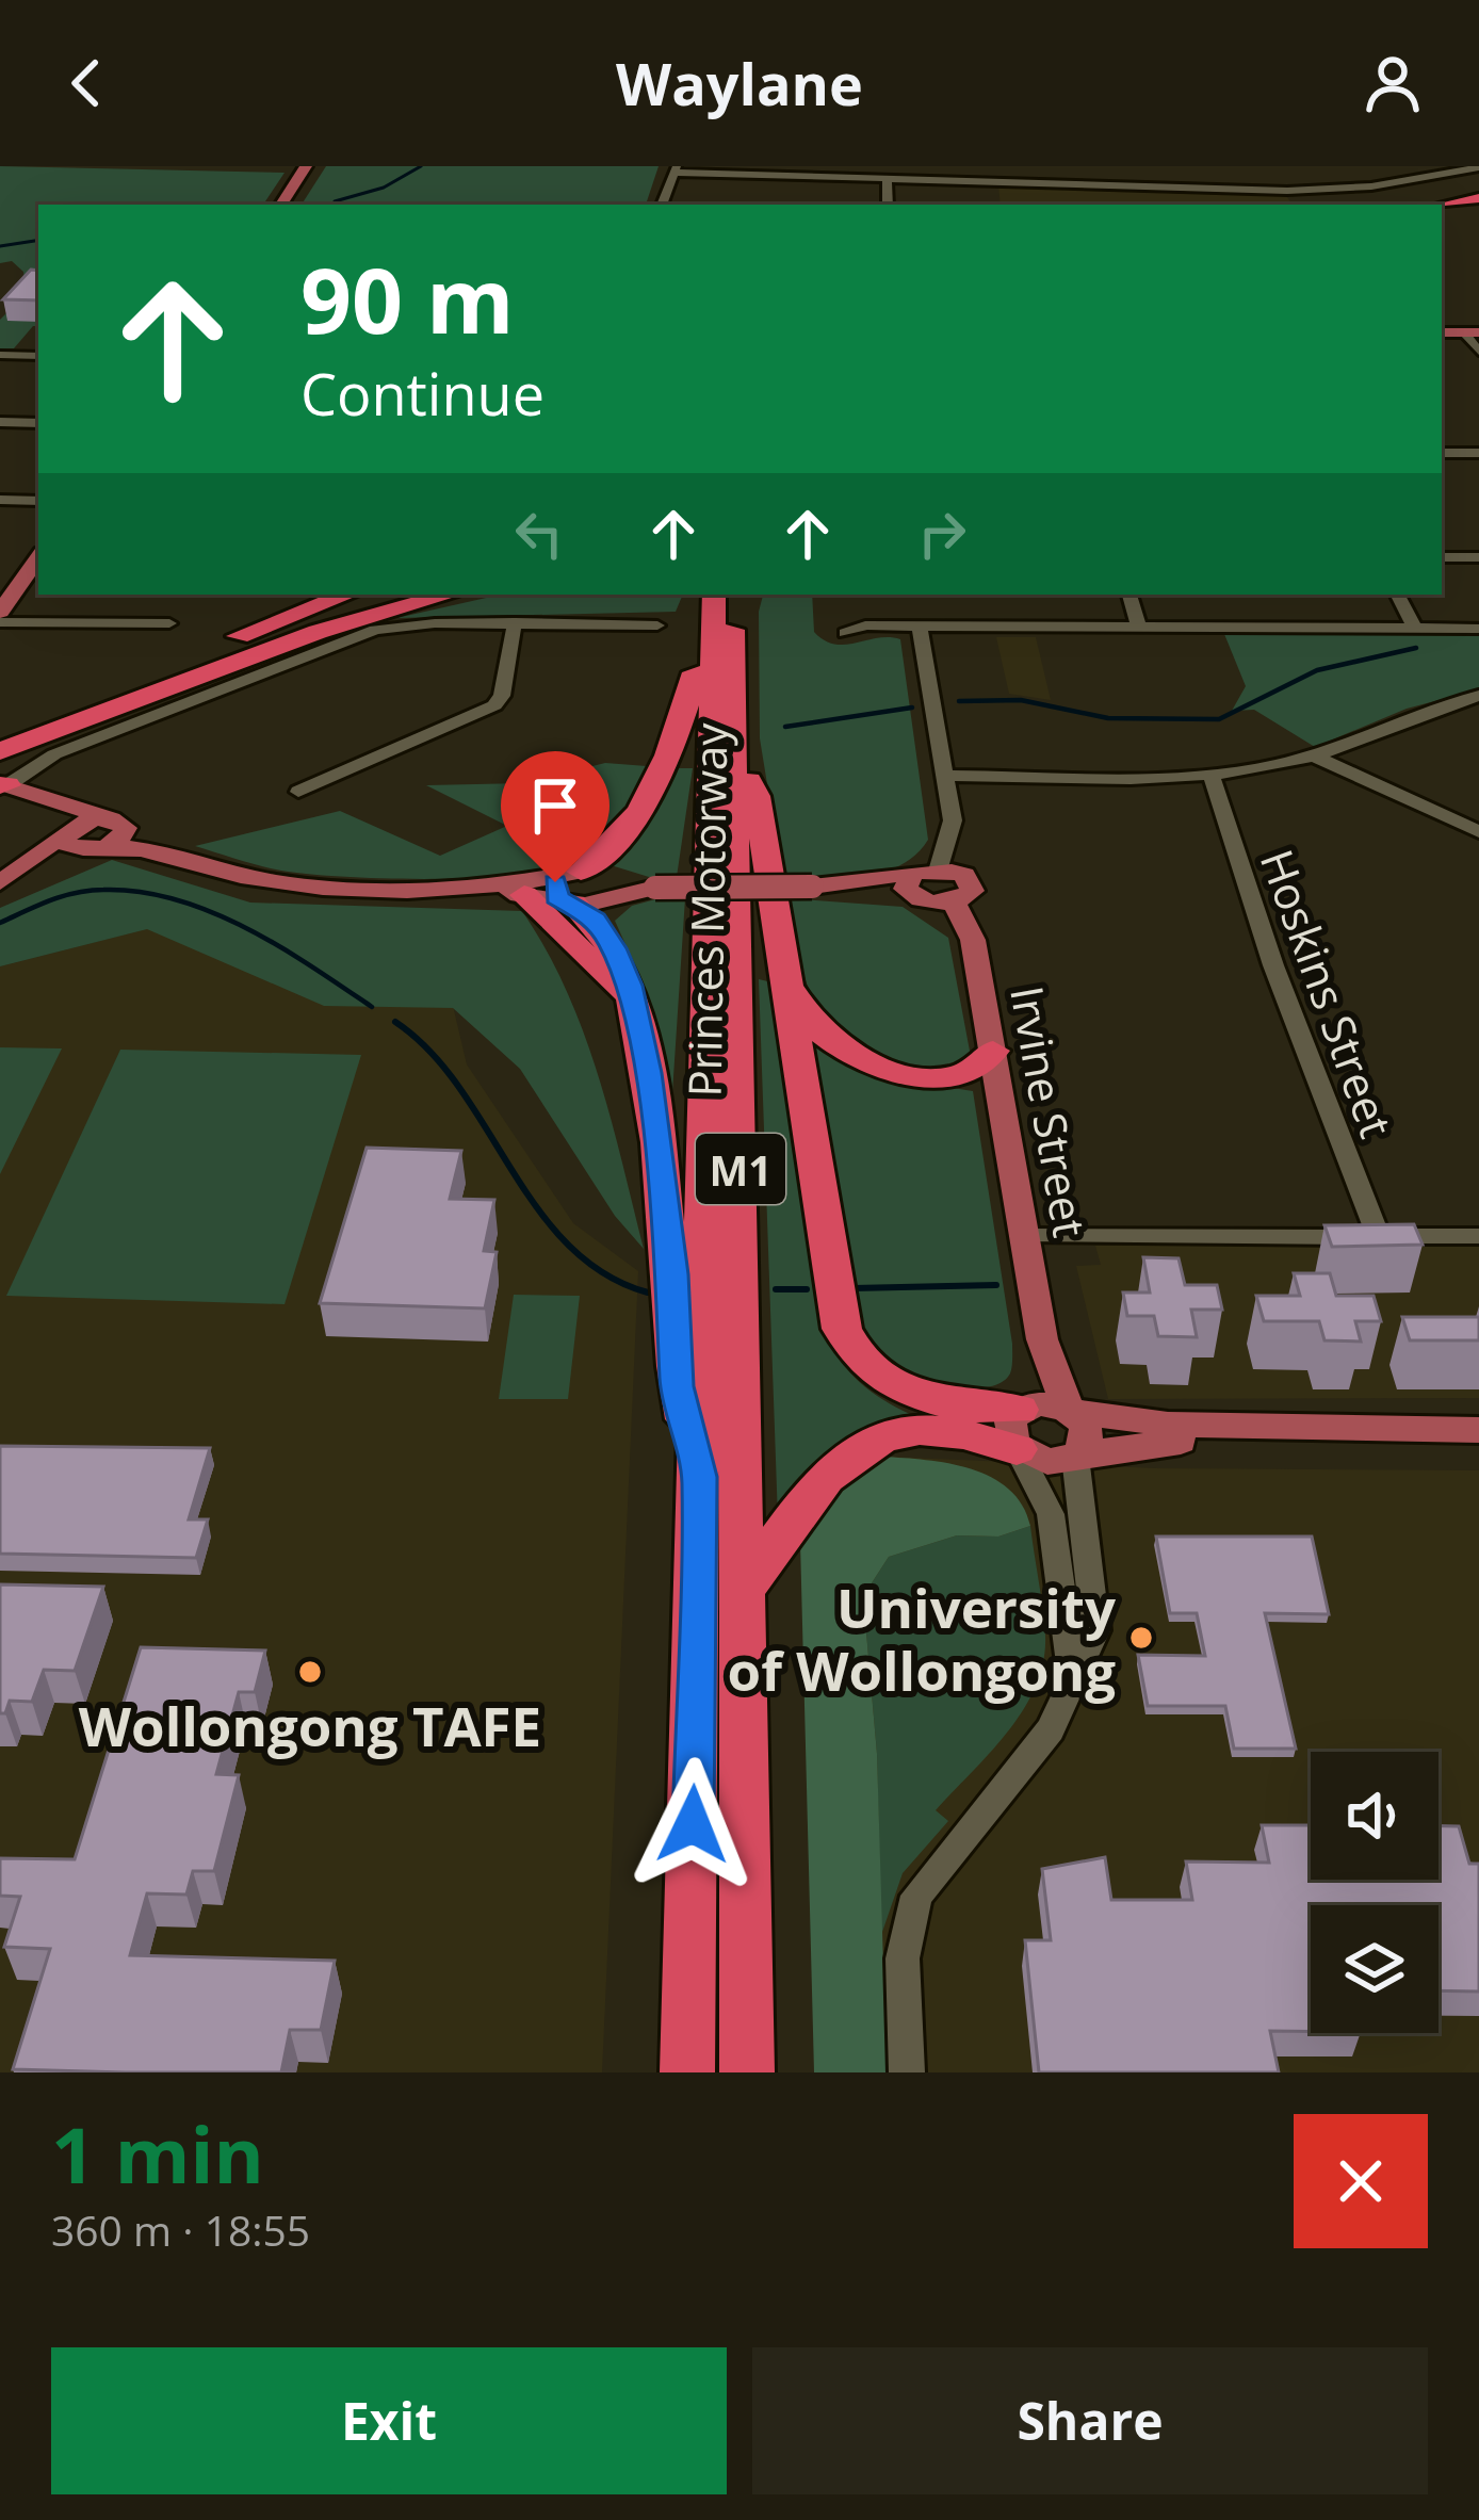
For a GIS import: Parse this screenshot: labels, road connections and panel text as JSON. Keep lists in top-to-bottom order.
{
  "streets": {
    "highway": ["Princes Motorway", "M1"],
    "main road": ["Irvine Street"],
    "street": ["Hoskins Street"]
  },
  "places": ["University of Wollongong", "Wollongong TAFE"],
  "page": {
    "header": "Waylane",
    "turn": ["90 m", "Continue"],
    "heading": ["1 min", "360 m · 18:55"],
    "buttons": ["Exit", "Share"]
  }
}
